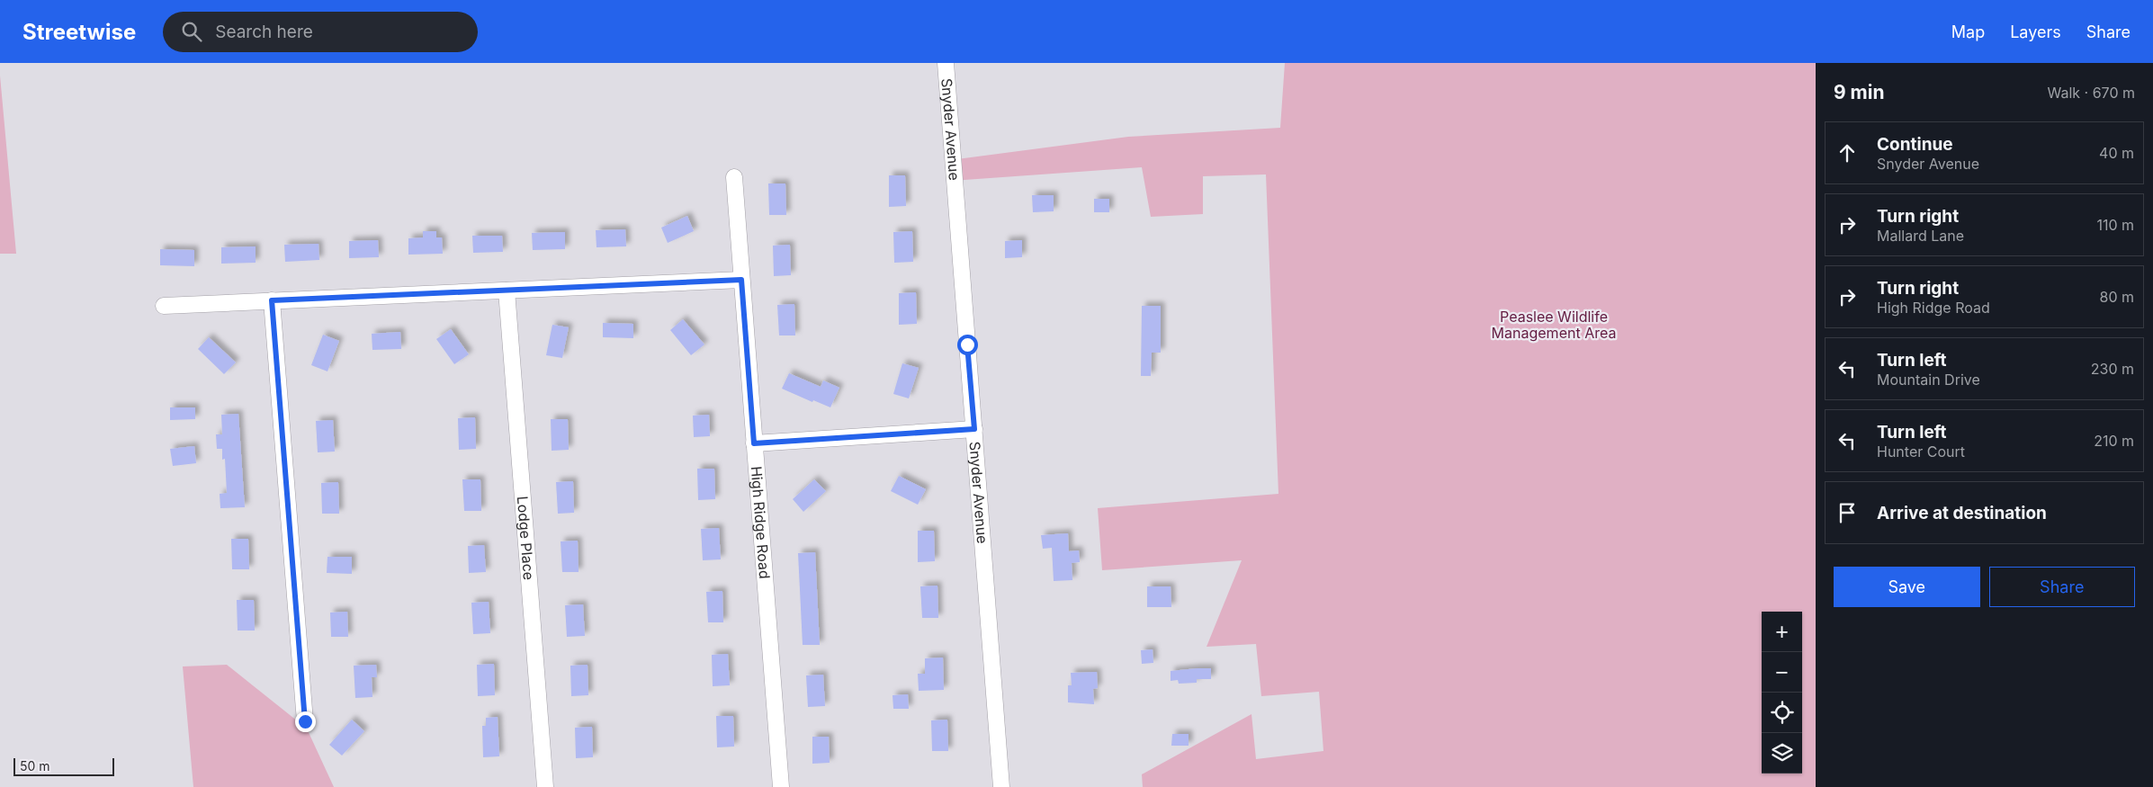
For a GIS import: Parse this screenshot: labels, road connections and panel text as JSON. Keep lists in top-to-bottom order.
{
  "streets": {
    "street": ["Snyder Avenue", "High Ridge Road", "Lodge Place"]
  },
  "parks": ["Peaslee Wildlife Management Area"],
  "scale_bar": "50 m",
  "page": {
    "header": "Streetwise",
    "search": "Search here",
    "nav": ["Map", "Layers", "Share"],
    "heading": ["9 min", "Walk · 670 m"],
    "list": [
      ["Continue", "Snyder Avenue", "40 m"],
      ["Turn right", "Mallard Lane", "110 m"],
      ["Turn right", "High Ridge Road", "80 m"],
      ["Turn left", "Mountain Drive", "230 m"],
      ["Turn left", "Hunter Court", "210 m"],
      "Arrive at destination"
    ],
    "buttons": ["Save", "Share"],
    "map_buttons": ["+", "−"],
    "scale": "50 m"
  }
}
